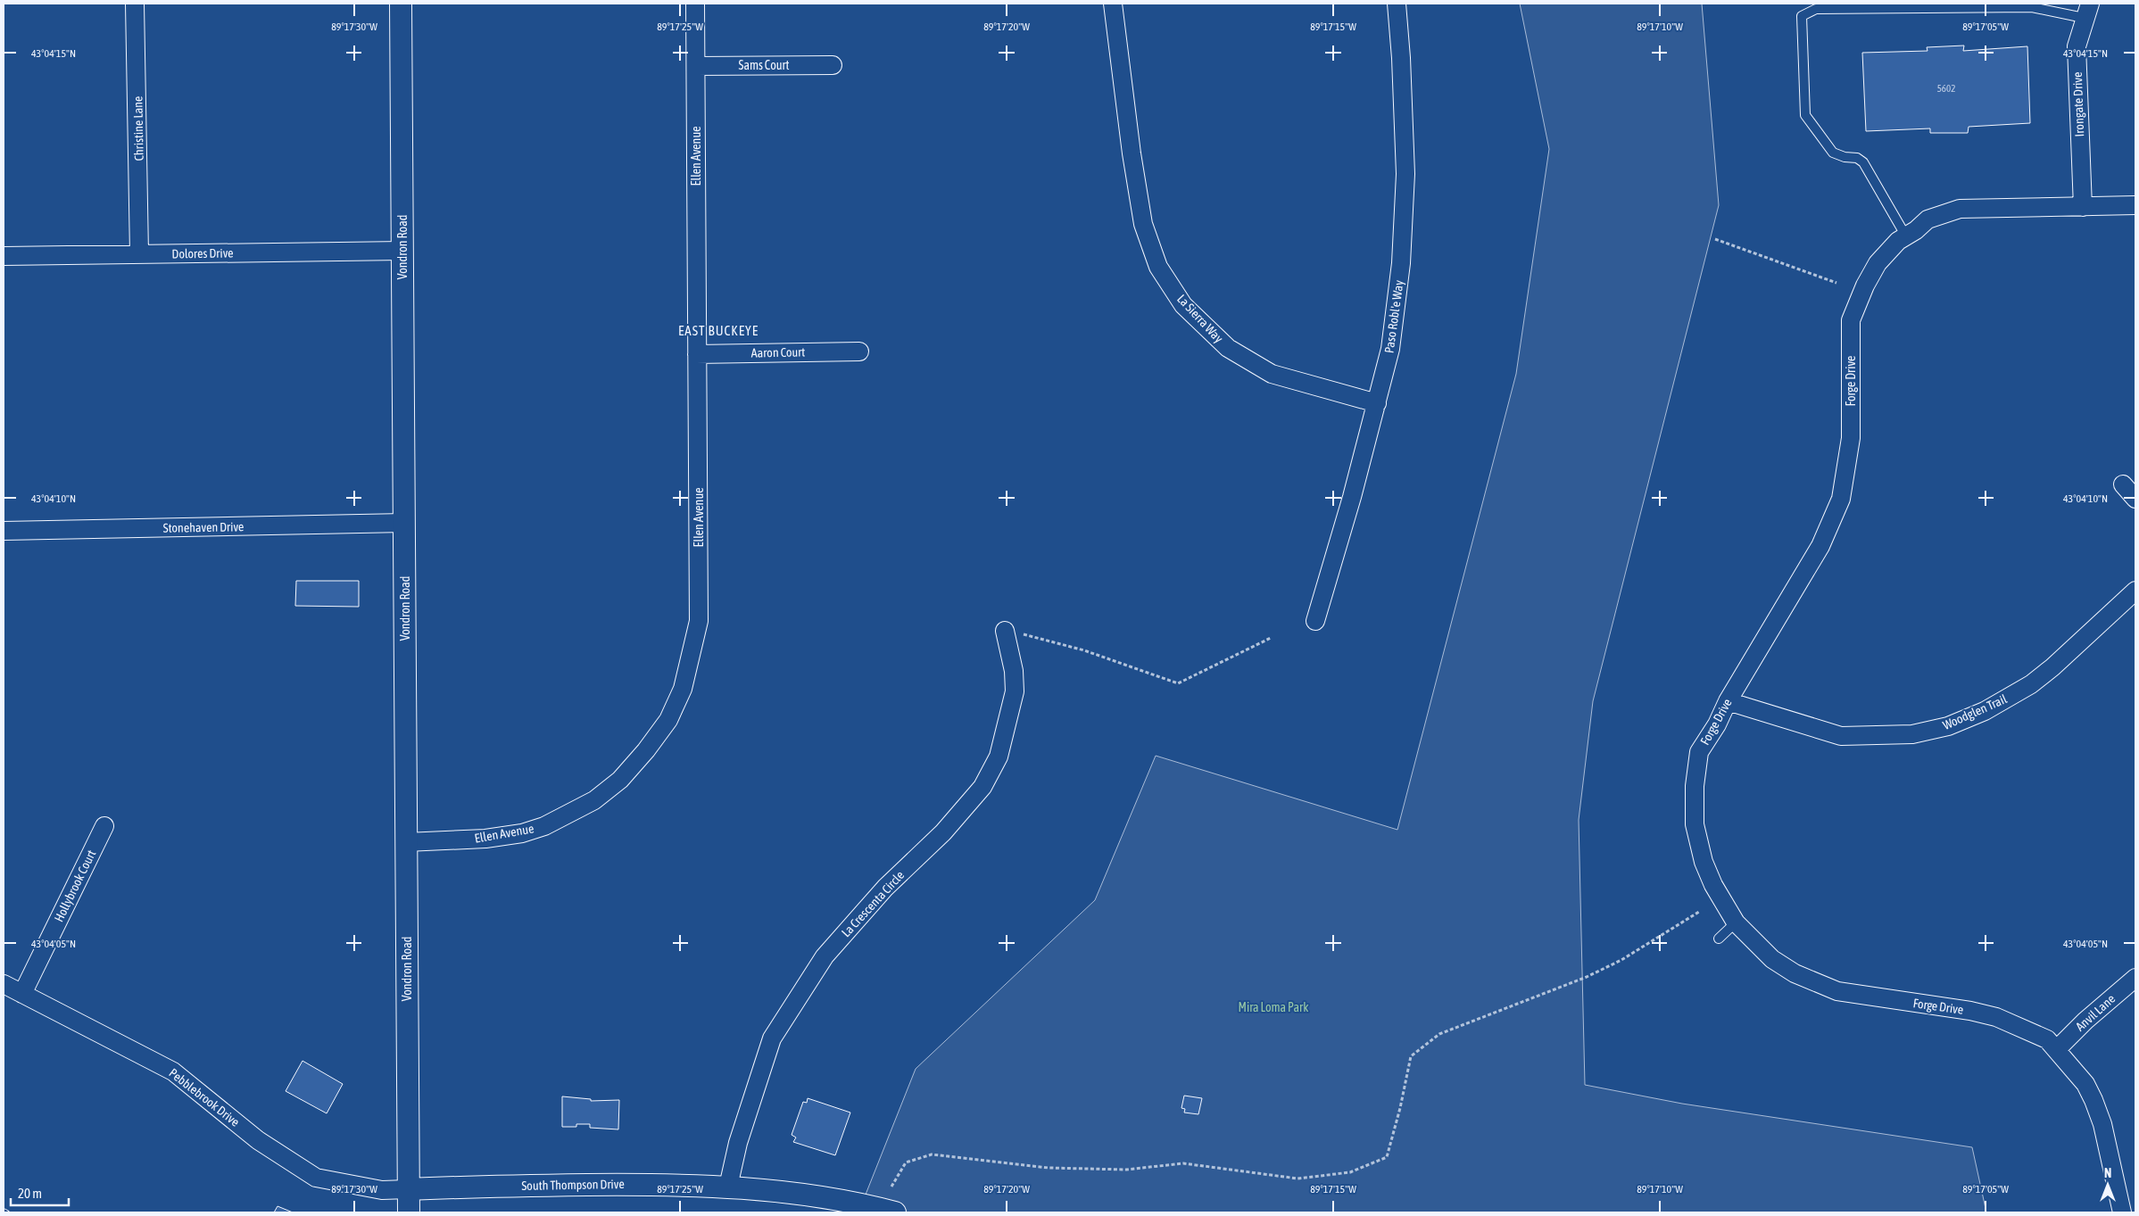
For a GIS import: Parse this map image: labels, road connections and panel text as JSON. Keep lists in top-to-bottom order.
{
  "streets": {
    "street": [
      "Sams Court",
      "Irongate Drive",
      "Christine Lane",
      "Ellen Avenue",
      "Vondron Road",
      "Dolores Drive",
      "Paso Robl'e Way",
      "La Sierra Way",
      "Aaron Court",
      "Forge Drive",
      "Stonehaven Drive",
      "Woodglen Trail",
      "Hollybrook Court",
      "La Crescenta Circle",
      "Anvil Lane",
      "Pebblebrook Drive",
      "South Thompson Drive"
    ]
  },
  "crossings": [
    ["Sams Court", "Ellen Avenue"],
    ["Irongate Drive", "Forge Drive"],
    ["Christine Lane", "Dolores Drive"],
    ["Ellen Avenue", "Vondron Road"],
    ["Ellen Avenue", "Aaron Court"],
    ["Vondron Road", "Dolores Drive"],
    ["Vondron Road", "Stonehaven Drive"],
    ["Vondron Road", "Pebblebrook Drive"],
    ["Vondron Road", "South Thompson Drive"],
    ["Paso Robl'e Way", "La Sierra Way"],
    ["Forge Drive", "Woodglen Trail"],
    ["Forge Drive", "Anvil Lane"],
    ["Hollybrook Court", "Pebblebrook Drive"],
    ["La Crescenta Circle", "South Thompson Drive"],
    ["Pebblebrook Drive", "South Thompson Drive"]
  ],
  "districts": ["EAST BUCKEYE"],
  "parks": ["Mira Loma Park"],
  "house_numbers": ["5602"],
  "scale_bar": "20 m",
  "north": "top",
  "coordinates": [
    "89°17'30\"W",
    "89°17'25\"W",
    "89°17'20\"W",
    "89°17'15\"W",
    "89°17'10\"W",
    "89°17'05\"W",
    "43°04'15\"N",
    "43°04'10\"N",
    "43°04'05\"N"
  ]
}
